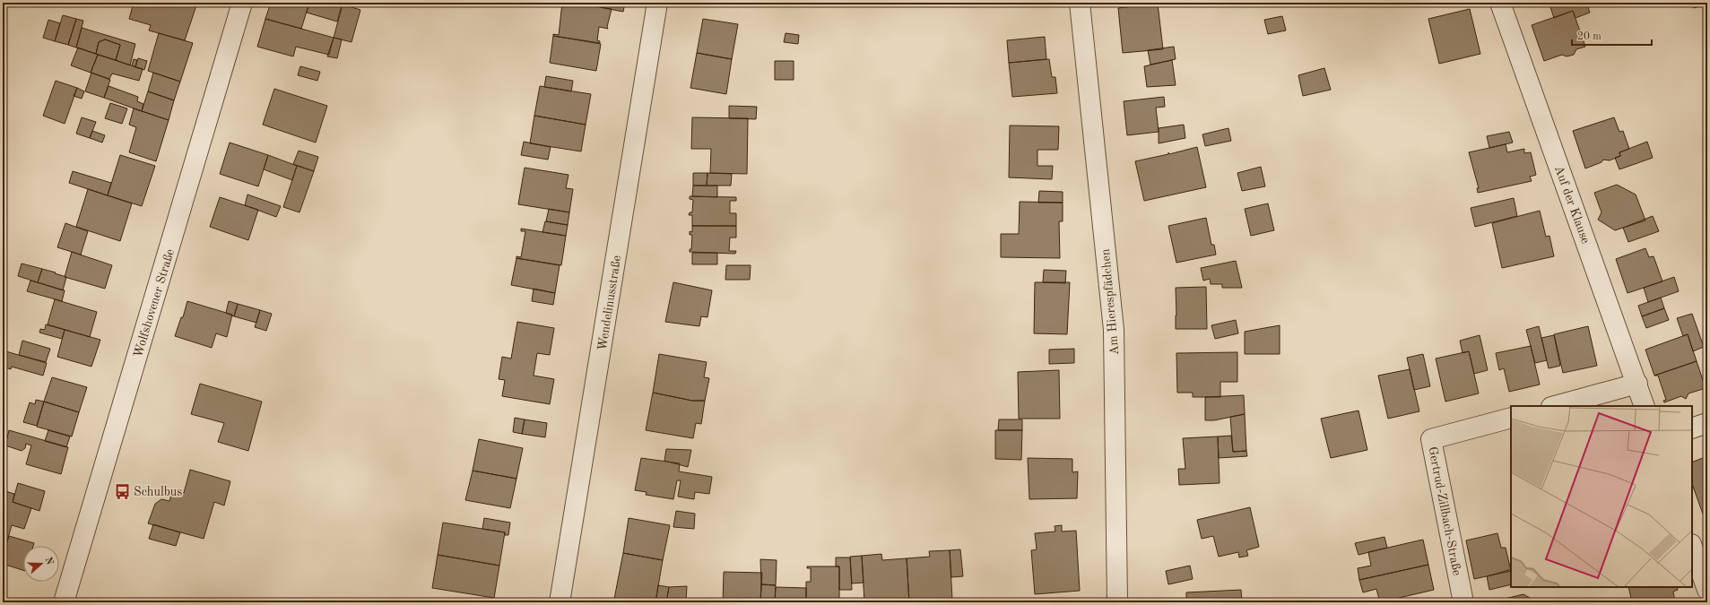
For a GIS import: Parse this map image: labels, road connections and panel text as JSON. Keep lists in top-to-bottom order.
{
  "streets": {
    "street": [
      "Auf der Klause",
      "Am Hierespfädchen",
      "Wolfshovener Straße",
      "Wendelinusstraße",
      "Gertrud-Zillbach-Straße"
    ]
  },
  "places": {
    "bus stop": ["Schulbus"]
  },
  "scale_bar": "20 m",
  "north": "right"
}
